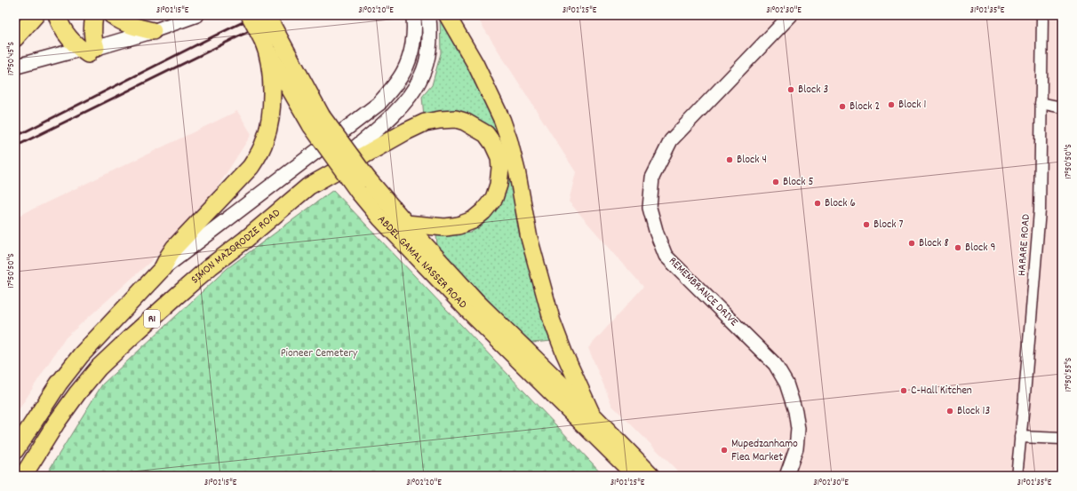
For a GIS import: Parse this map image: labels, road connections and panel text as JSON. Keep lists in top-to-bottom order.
{
  "streets": {
    "highway": ["SIMON MAZORODZE ROAD", "ABDEL GAMAL NASSER ROAD", "R1"],
    "street": ["HARARE ROAD", "REMEMBRANCE DRIVE"]
  },
  "parks": ["Pioneer Cemetery"],
  "places": [
    "Block 3",
    "Block 1",
    "Block 2",
    "Block 4",
    "Block 5",
    "Block 6",
    "Block 7",
    "Block 8",
    "Block 9",
    "C-Hall Kitchen",
    "Block 13",
    "Mupedzanhamo Flea Market"
  ],
  "coordinates": [
    "31°02'15\"E",
    "31°02'20\"E",
    "31°02'25\"E",
    "31°02'30\"E",
    "31°02'35\"E",
    "17°50'45\"S",
    "17°50'50\"S",
    "17°50'55\"S"
  ]
}
